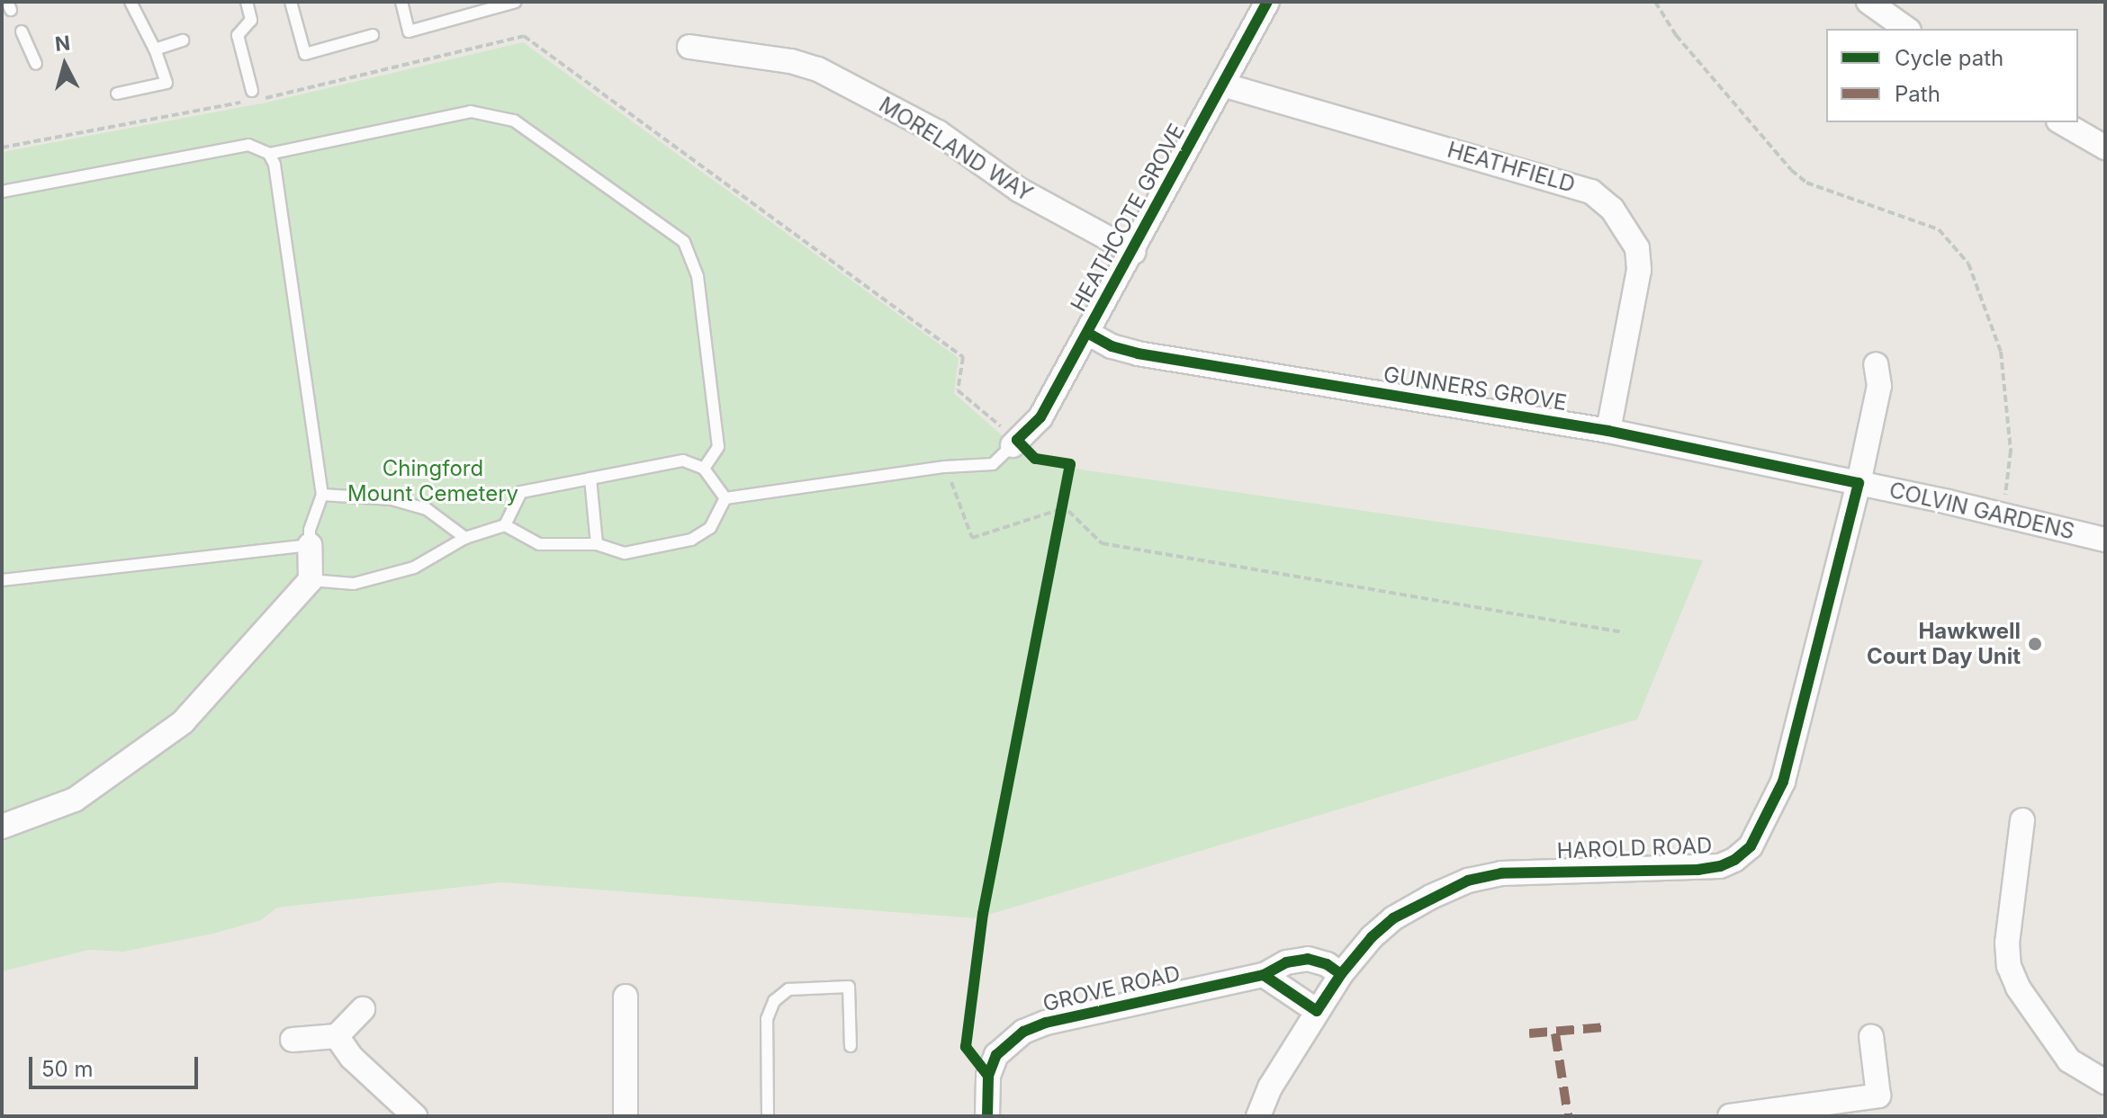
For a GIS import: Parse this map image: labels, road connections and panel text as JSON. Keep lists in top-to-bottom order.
{
  "streets": {
    "street": [
      "MORELAND WAY",
      "HEATHFIELD",
      "HEATHCOTE GROVE",
      "GUNNERS GROVE",
      "COLVIN GARDENS",
      "HAROLD ROAD",
      "GROVE ROAD"
    ]
  },
  "crossings": [
    ["MORELAND WAY", "HEATHCOTE GROVE"],
    ["HEATHFIELD", "HEATHCOTE GROVE"],
    ["HEATHFIELD", "GUNNERS GROVE"],
    ["HEATHCOTE GROVE", "GUNNERS GROVE"],
    ["GUNNERS GROVE", "COLVIN GARDENS"],
    ["GUNNERS GROVE", "HAROLD ROAD"],
    ["COLVIN GARDENS", "HAROLD ROAD"],
    ["HAROLD ROAD", "GROVE ROAD"]
  ],
  "parks": ["Chingford Mount Cemetery"],
  "places": ["Hawkwell Court Day Unit"],
  "legend": ["Cycle path", "Path"],
  "scale_bar": "50 m",
  "north": "top"
}
